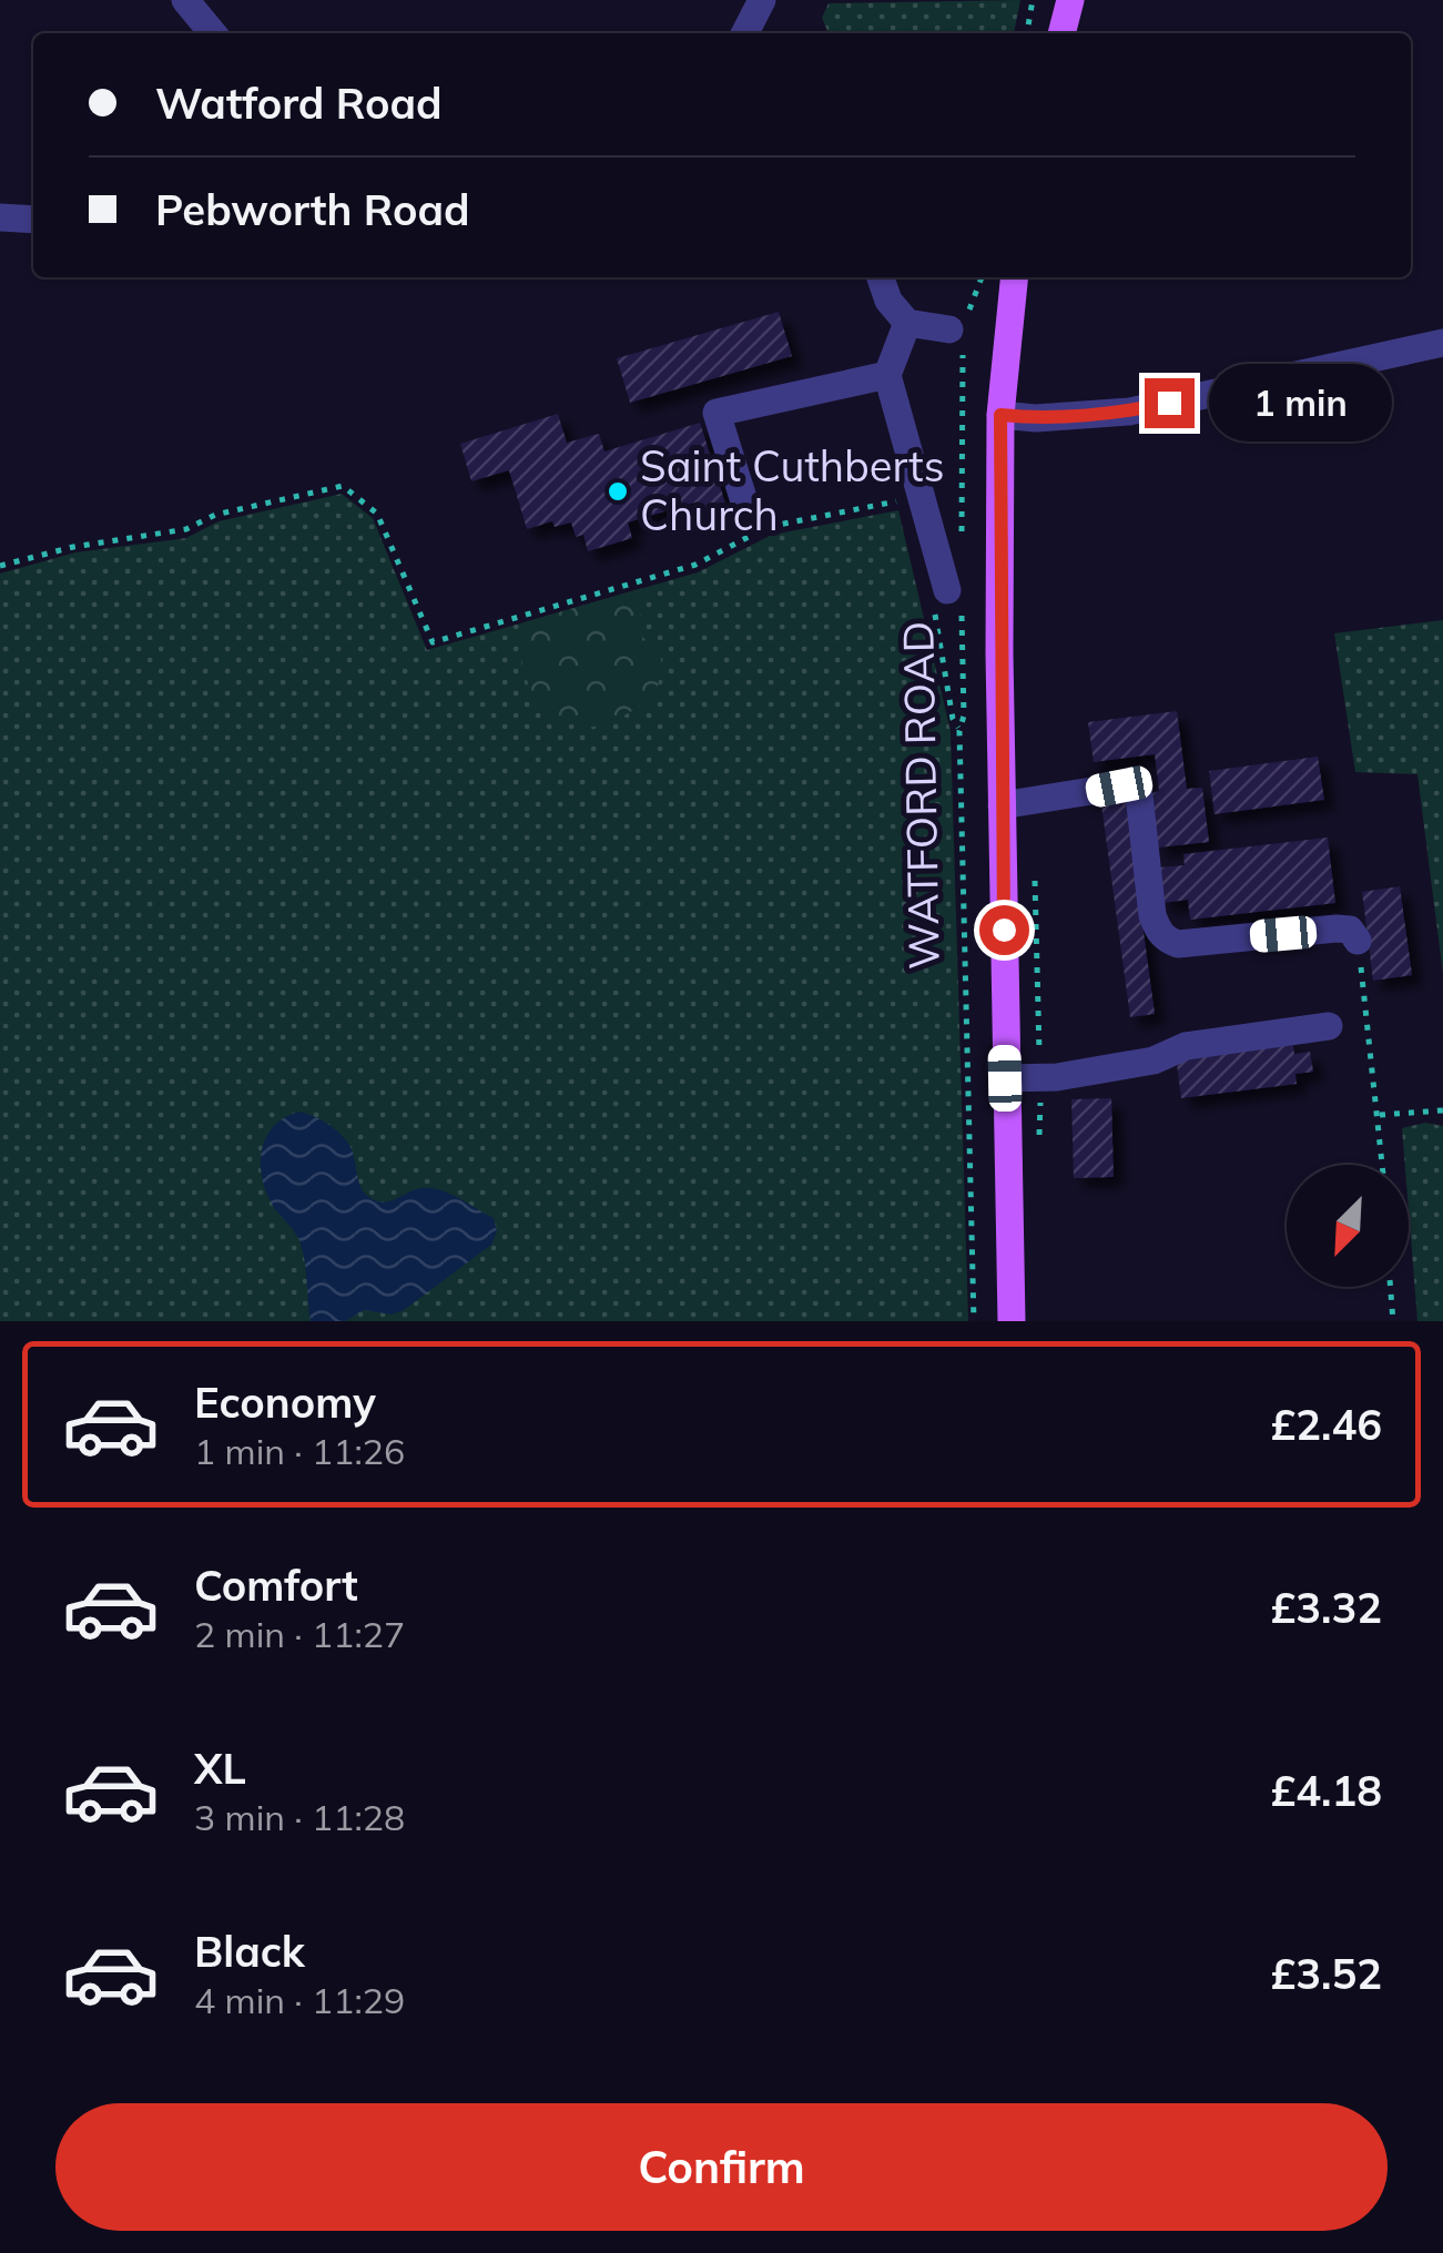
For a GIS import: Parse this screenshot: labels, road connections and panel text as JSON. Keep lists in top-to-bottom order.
{
  "streets": {
    "main road": ["WATFORD ROAD"]
  },
  "places": ["Saint Cuthberts Church"],
  "north": "bottom left",
  "page": {
    "banner": ["Watford Road", "Pebworth Road"],
    "bubble": "1 min",
    "list": [
      {
        "name": "Economy",
        "note": "1 min · 11:26",
        "value": "£2.46"
      },
      {
        "name": "Comfort",
        "note": "2 min · 11:27",
        "value": "£3.32"
      },
      {
        "name": "XL",
        "note": "3 min · 11:28",
        "value": "£4.18"
      },
      {
        "name": "Black",
        "note": "4 min · 11:29",
        "value": "£3.52"
      }
    ],
    "buttons": "Confirm"
  }
}
